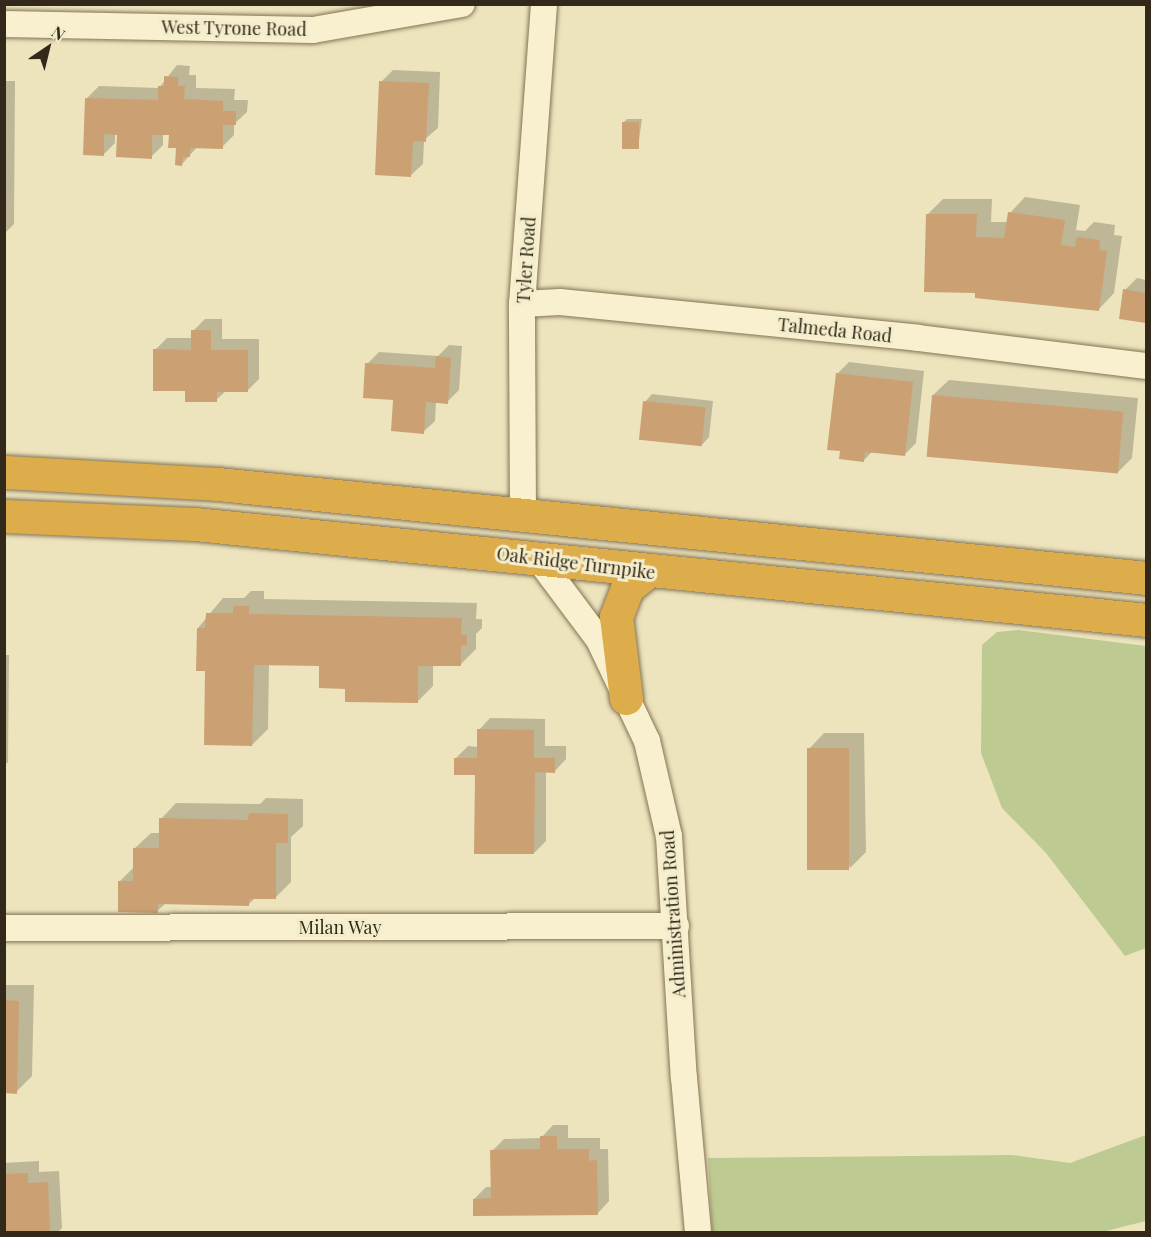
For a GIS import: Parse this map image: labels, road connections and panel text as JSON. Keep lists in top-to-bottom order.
{
  "streets": {
    "highway": ["Oak Ridge Turnpike"],
    "street": [
      "West Tyrone Road",
      "Tyler Road",
      "Talmeda Road",
      "Administration Road",
      "Milan Way"
    ]
  },
  "crossings": [
    ["Tyler Road", "Talmeda Road"],
    ["Oak Ridge Turnpike", "Administration Road"],
    ["Administration Road", "Milan Way"]
  ],
  "north": "top right"
}
